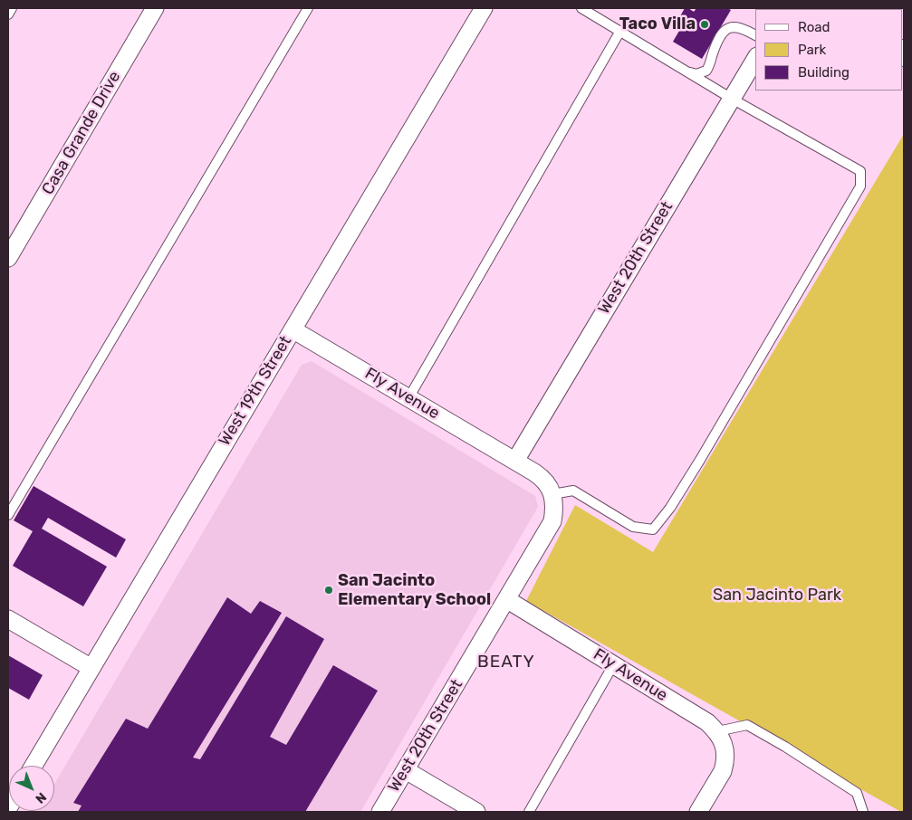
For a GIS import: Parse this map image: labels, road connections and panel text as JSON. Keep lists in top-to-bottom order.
{
  "streets": {
    "street": [
      "Casa Grande Drive",
      "West 20th Street",
      "West 19th Street",
      "Fly Avenue"
    ]
  },
  "crossings": [
    ["West 20th Street", "Fly Avenue"],
    ["West 19th Street", "Fly Avenue"]
  ],
  "districts": ["BEATY"],
  "parks": ["San Jacinto Park"],
  "places": ["Taco Villa", "San Jacinto Elementary School"],
  "legend": ["Road", "Park", "Building"],
  "north": "bottom right"
}
